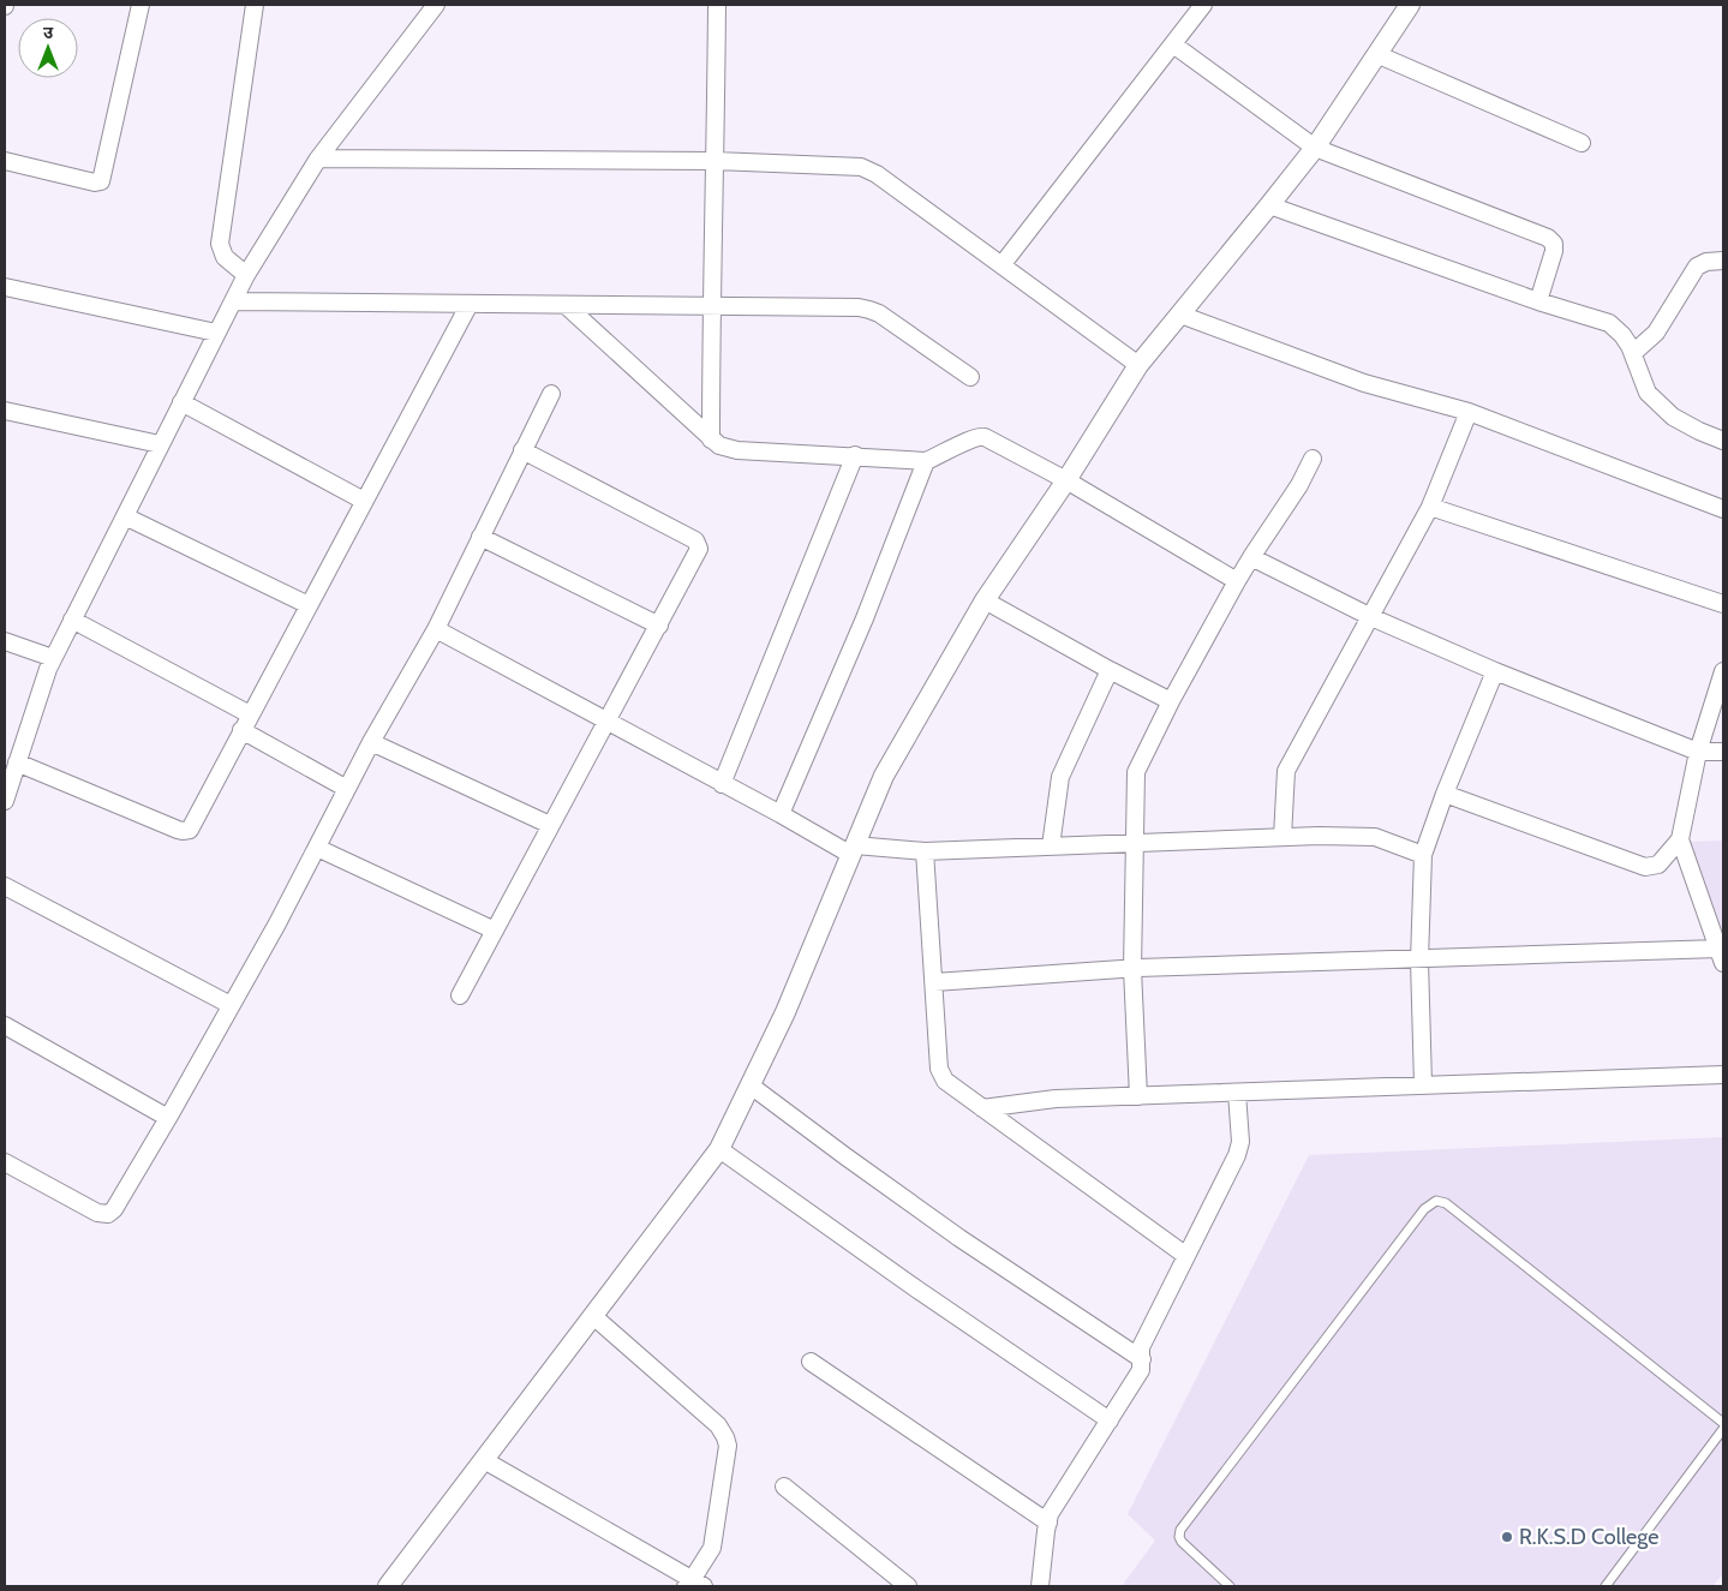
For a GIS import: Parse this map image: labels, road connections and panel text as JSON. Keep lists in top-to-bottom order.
{
  "places": ["R.K.S.D College"],
  "north": "top"
}
